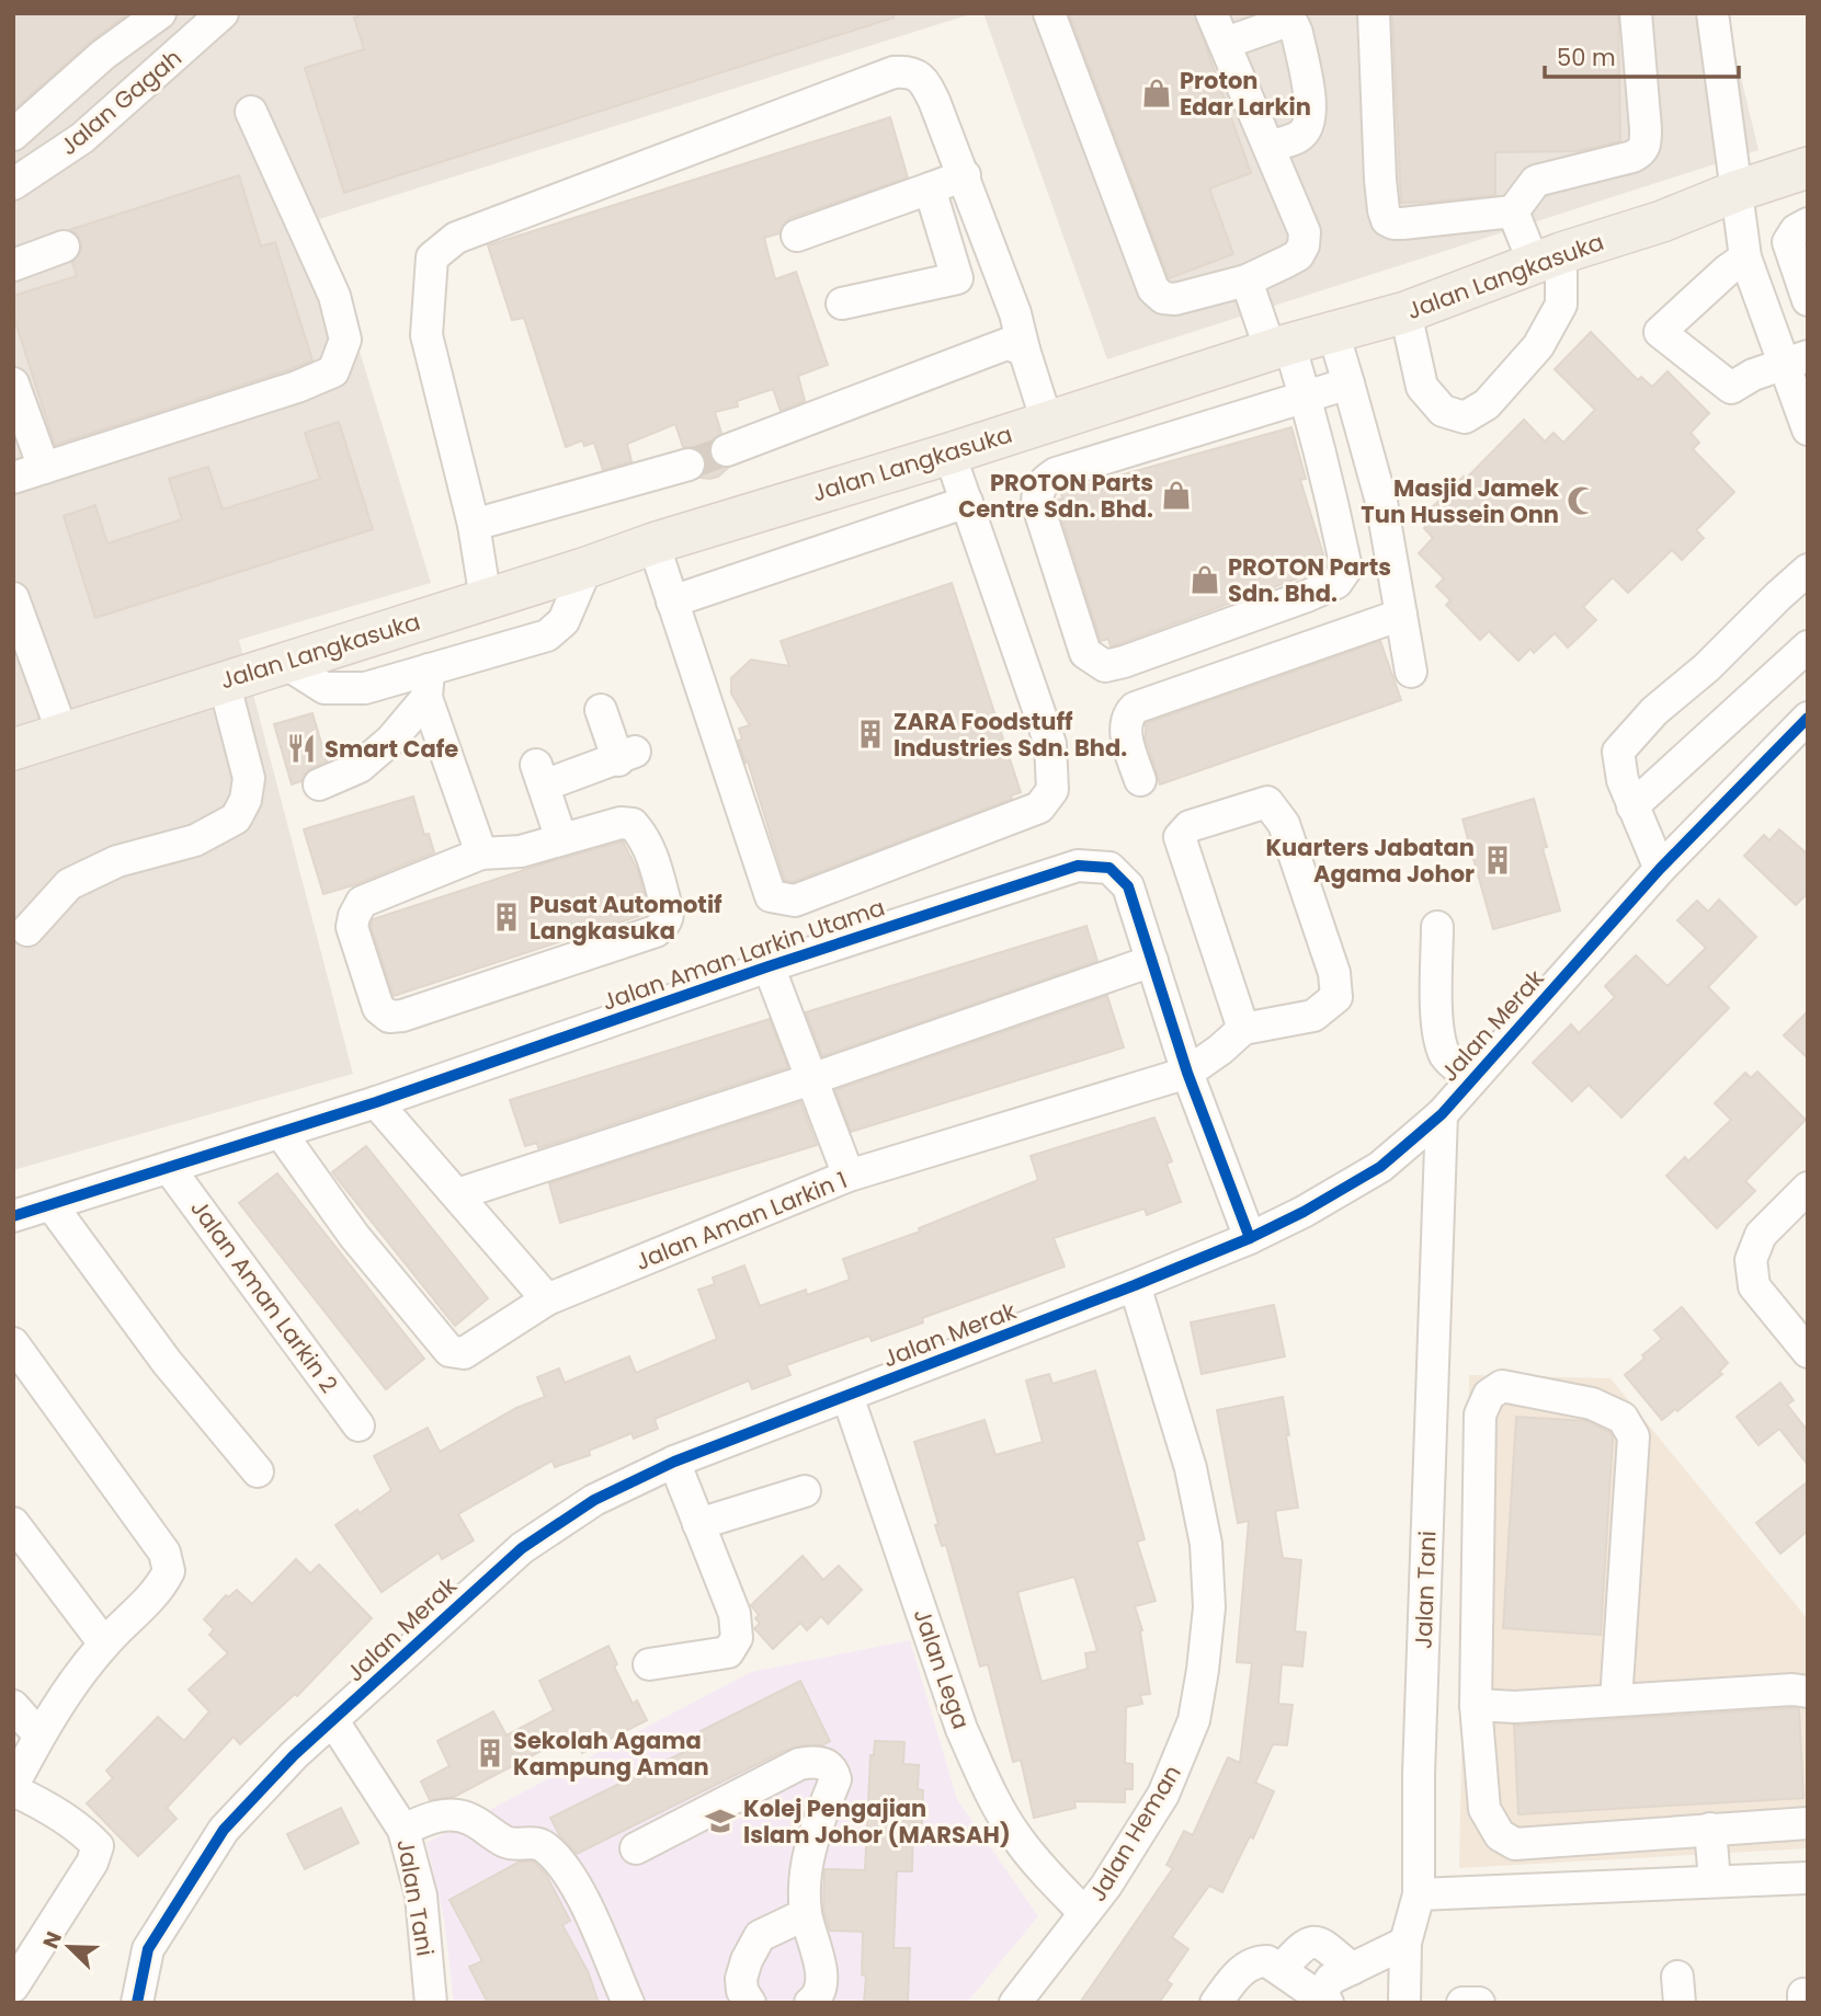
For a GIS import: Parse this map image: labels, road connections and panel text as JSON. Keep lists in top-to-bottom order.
{
  "streets": {
    "main road": ["Jalan Langkasuka"],
    "street": [
      "Jalan Gagah",
      "Jalan Aman Larkin Utama",
      "Jalan Merak",
      "Jalan Aman Larkin 1",
      "Jalan Aman Larkin 2",
      "Jalan Tani",
      "Jalan Lega",
      "Jalan Heman"
    ]
  },
  "crossings": [
    ["Jalan Aman Larkin Utama", "Jalan Merak"],
    ["Jalan Aman Larkin Utama", "Jalan Aman Larkin 1"],
    ["Jalan Aman Larkin Utama", "Jalan Aman Larkin 2"],
    ["Jalan Merak", "Jalan Tani"],
    ["Jalan Merak", "Jalan Lega"],
    ["Jalan Merak", "Jalan Heman"],
    ["Jalan Lega", "Jalan Heman"]
  ],
  "places": {
    "shop": ["Proton Edar Larkin", "PROTON Parts Centre Sdn. Bhd.", "PROTON Parts Sdn. Bhd."],
    "mosque": ["Masjid Jamek Tun Hussein Onn"],
    "building": [
      "ZARA Foodstuff Industries Sdn. Bhd.",
      "Kuarters Jabatan Agama Johor",
      "Pusat Automotif Langkasuka",
      "Sekolah Agama Kampung Aman"
    ],
    "restaurant": ["Smart Cafe"],
    "school or university": ["Kolej Pengajian Islam Johor (MARSAH)"]
  },
  "scale_bar": "50 m",
  "north": "top left"
}
